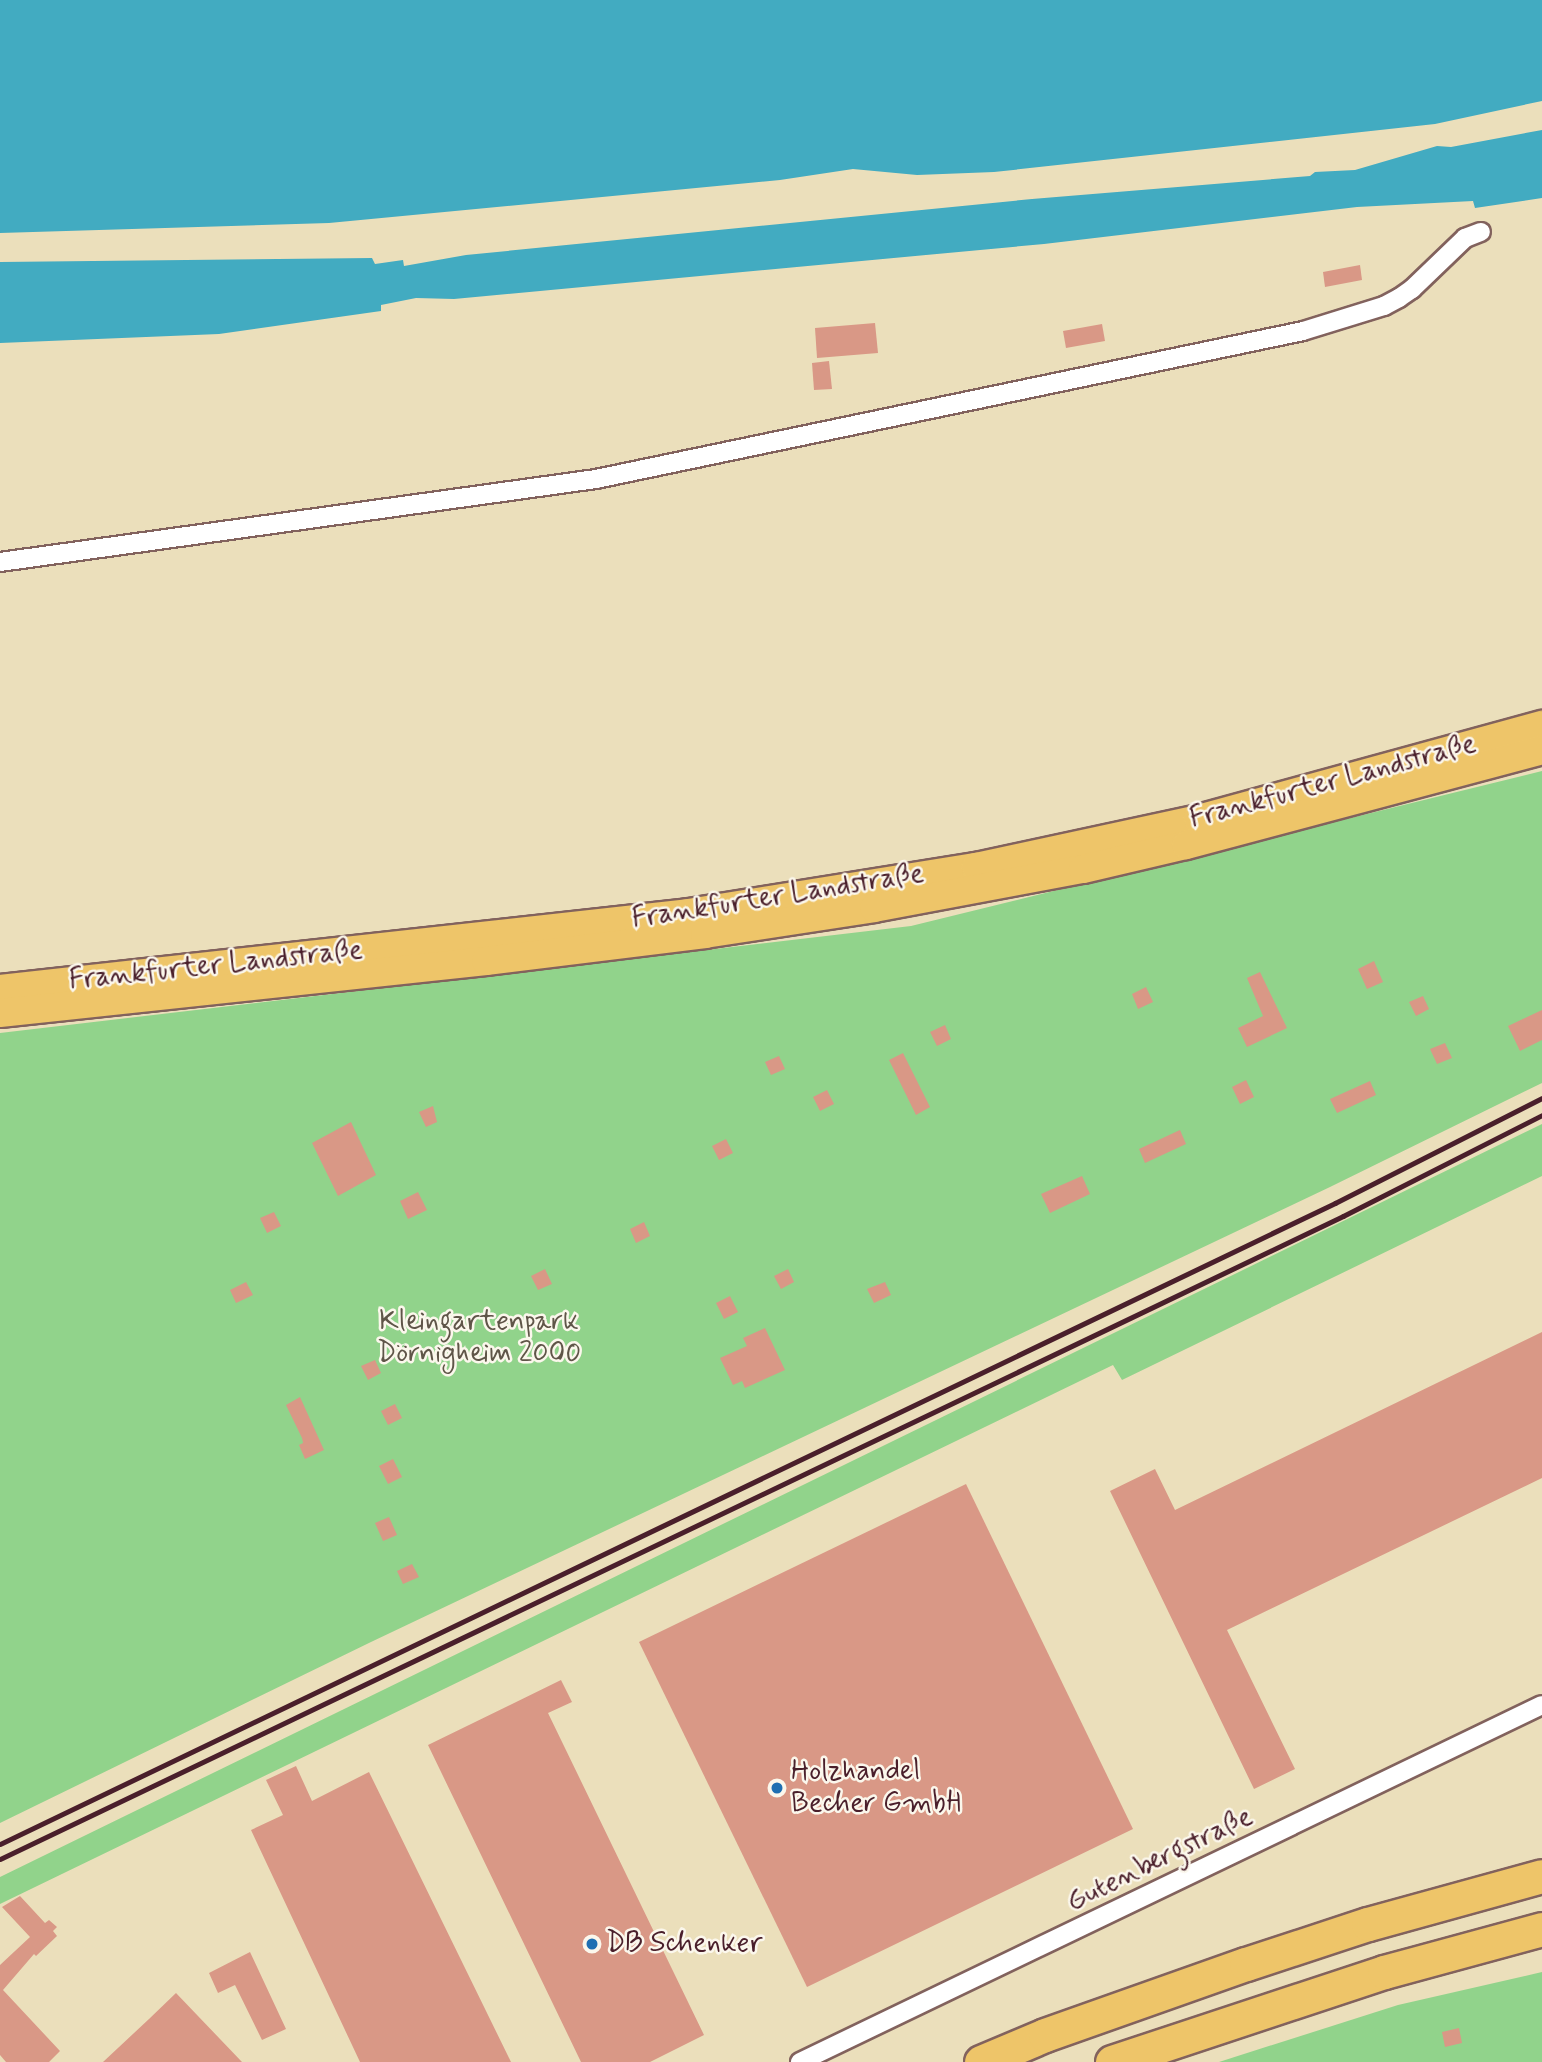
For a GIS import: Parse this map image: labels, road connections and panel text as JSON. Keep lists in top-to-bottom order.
{
  "streets": {
    "main road": ["Frankfurter Landstraße"],
    "street": ["Gutenbergstraße"]
  },
  "parks": ["Kleingartenpark Dörnigheim 2000"],
  "places": ["Holzhandel Becher GmbH", "DB Schenker"]
}
